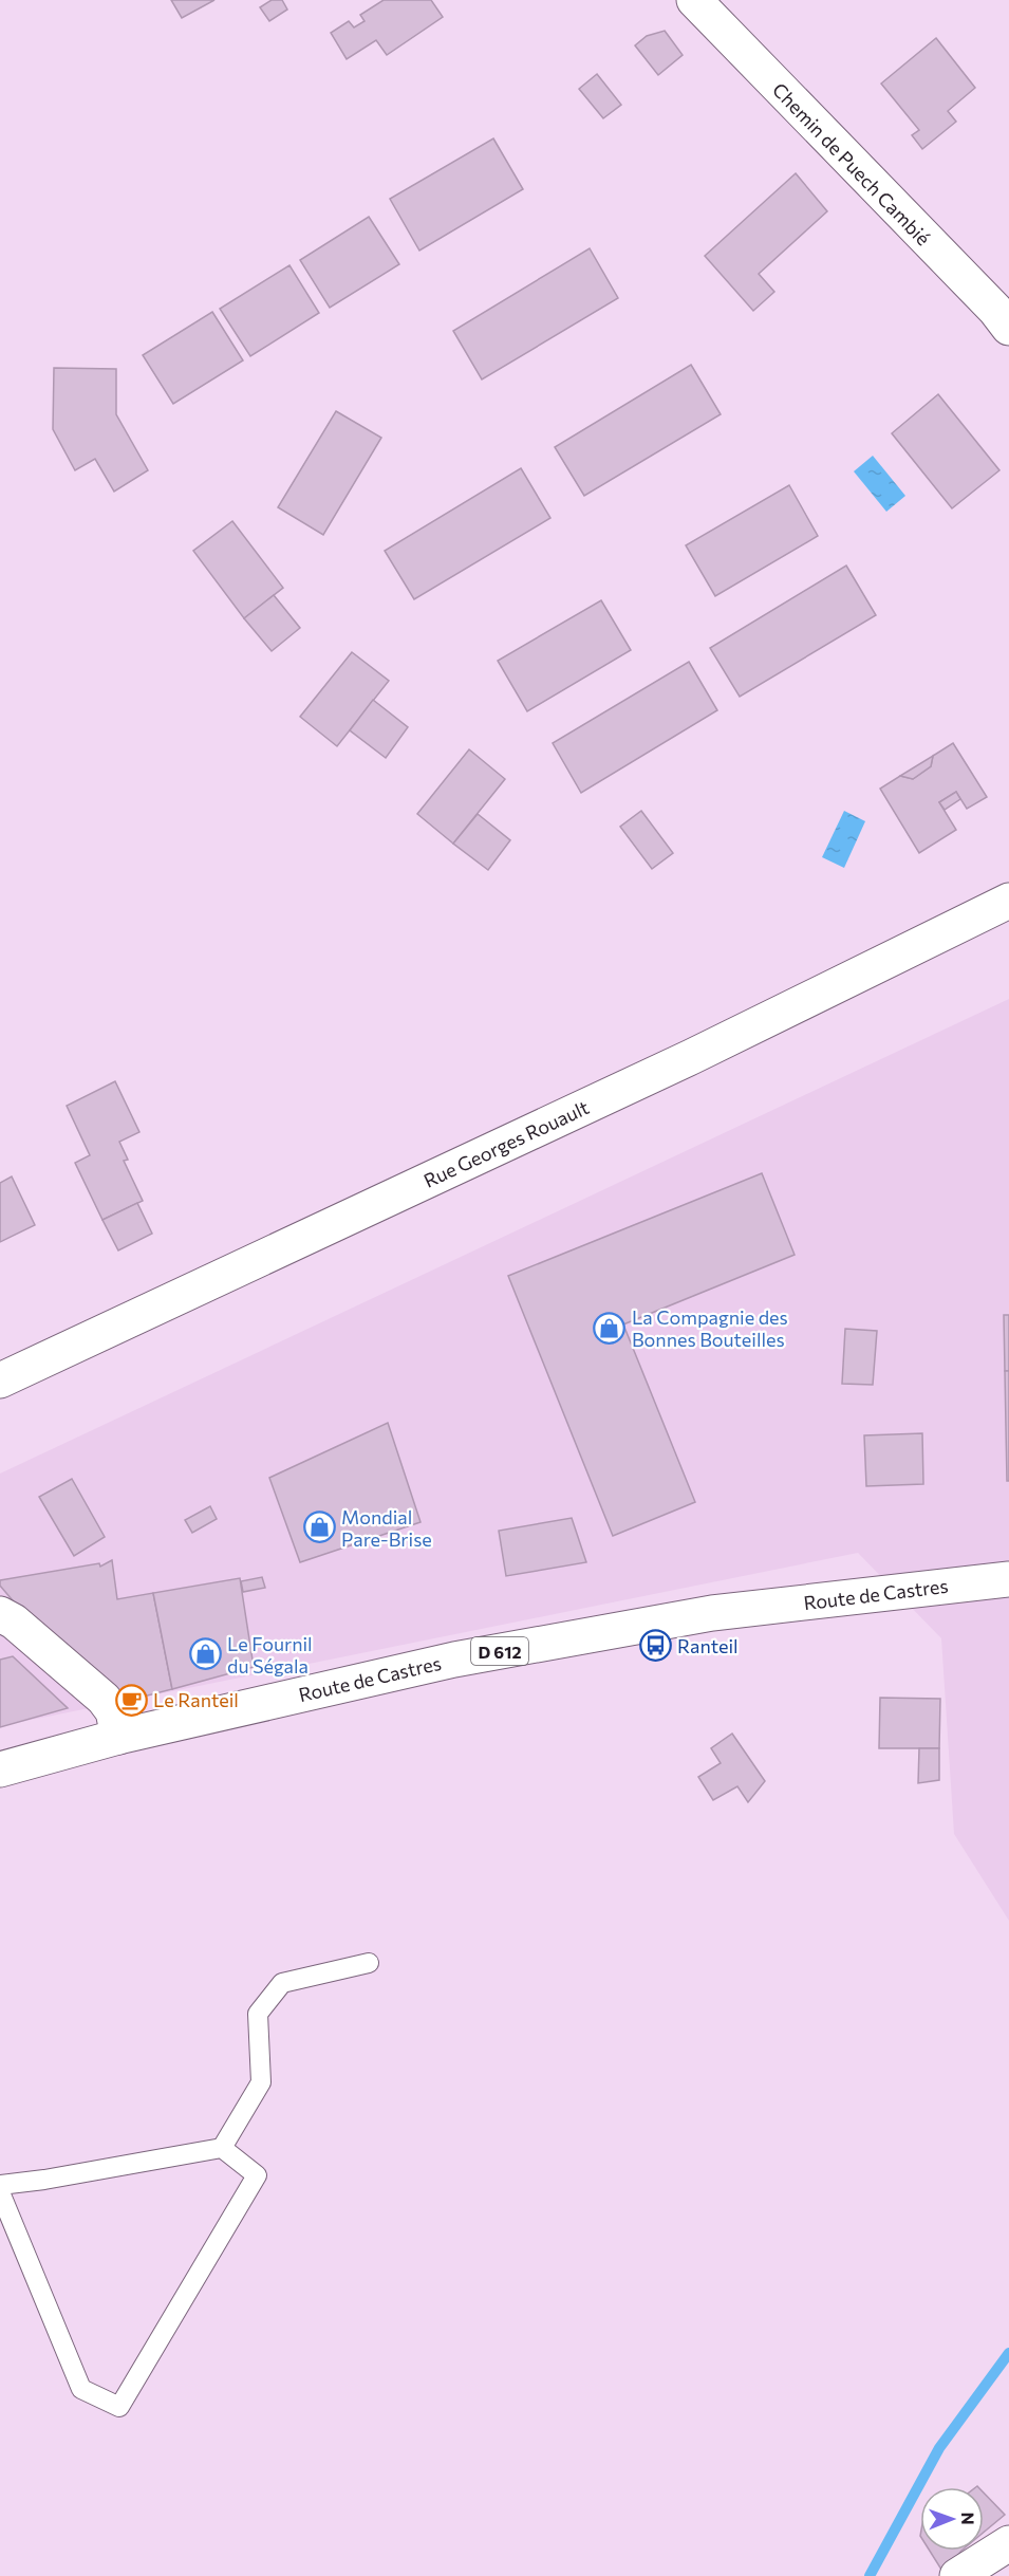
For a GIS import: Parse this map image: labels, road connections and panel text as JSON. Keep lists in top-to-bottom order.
{
  "streets": {
    "street": [
      "Chemin de Puech Cambié",
      "Rue Georges Rouault",
      "Route de Castres",
      "D 612"
    ]
  },
  "places": {
    "shop": ["La Compagnie des Bonnes Bouteilles", "Mondial Pare-Brise", "Le Fournil du Ségala"],
    "bus stop": ["Ranteil"],
    "cafe": ["Le Ranteil"]
  },
  "north": "right"
}
